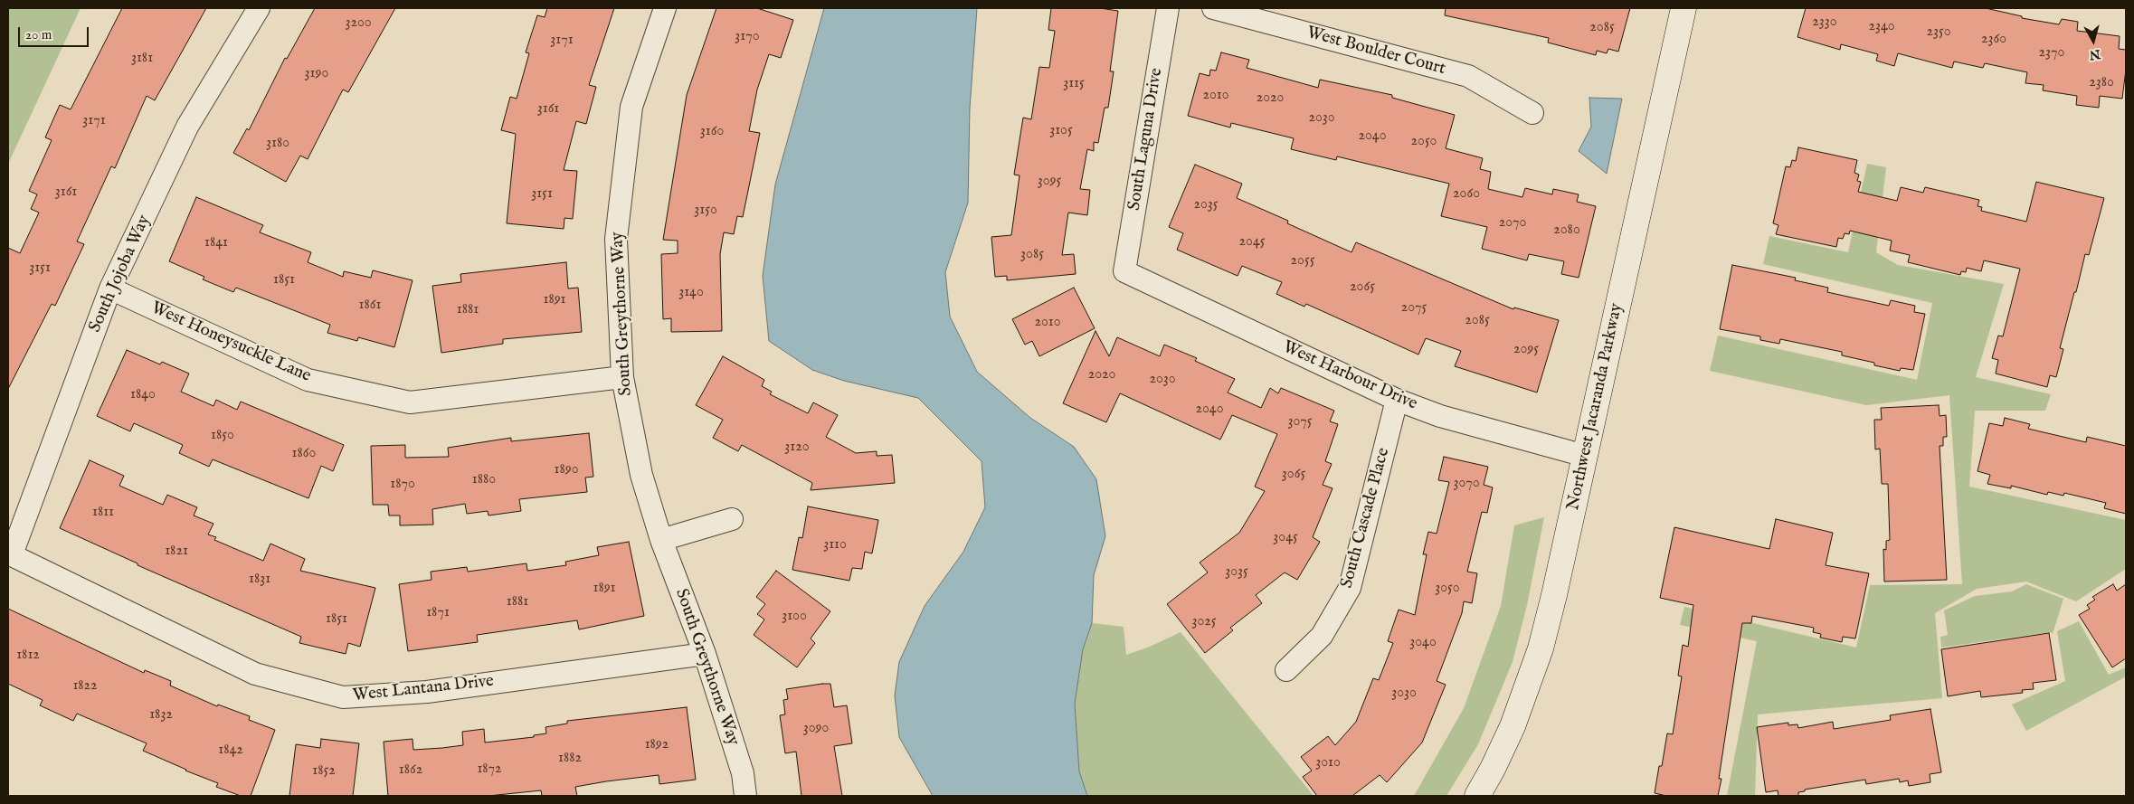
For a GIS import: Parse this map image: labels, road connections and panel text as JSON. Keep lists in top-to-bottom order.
{
  "streets": {
    "street": [
      "West Boulder Court",
      "South Laguna Drive",
      "South Jojoba Way",
      "South Greythorne Way",
      "West Honeysuckle Lane",
      "West Harbour Drive",
      "Northwest Jacaranda Parkway",
      "South Cascade Place",
      "West Lantana Drive"
    ]
  },
  "crossings": [
    ["South Laguna Drive", "West Harbour Drive"],
    ["South Jojoba Way", "West Honeysuckle Lane"],
    ["South Jojoba Way", "West Lantana Drive"],
    ["South Greythorne Way", "West Honeysuckle Lane"],
    ["South Greythorne Way", "West Lantana Drive"],
    ["West Harbour Drive", "Northwest Jacaranda Parkway"],
    ["West Harbour Drive", "South Cascade Place"]
  ],
  "house_numbers": [
    "2330",
    "3200",
    "2340",
    "2085",
    "2350",
    "3170",
    "2360",
    "3171",
    "2370",
    "3181",
    "3190",
    "2380",
    "3115",
    "2010",
    "2020",
    "3161",
    "2030",
    "3171",
    "3105",
    "3160",
    "2040",
    "2050",
    "3180",
    "3095",
    "3161",
    "3151",
    "2060",
    "2035",
    "3150",
    "2070",
    "2080",
    "2045",
    "1841",
    "3085",
    "2055",
    "3151",
    "1851",
    "2065",
    "3140",
    "1891",
    "1861",
    "2075",
    "1881",
    "2085",
    "2010",
    "2095",
    "2020",
    "2030",
    "1840",
    "2040",
    "3075",
    "1850",
    "3120",
    "1860",
    "1890",
    "3065",
    "1880",
    "3070",
    "1870",
    "1811",
    "3045",
    "3110",
    "1821",
    "3035",
    "1831",
    "1891",
    "3050",
    "1881",
    "1871",
    "3100",
    "1851",
    "3025",
    "3040",
    "1812",
    "1822",
    "3030",
    "1832",
    "3090",
    "1892",
    "1842",
    "1882",
    "3010",
    "1872",
    "1862",
    "1852"
  ],
  "scale_bar": "20 m",
  "north": "bottom"
}
